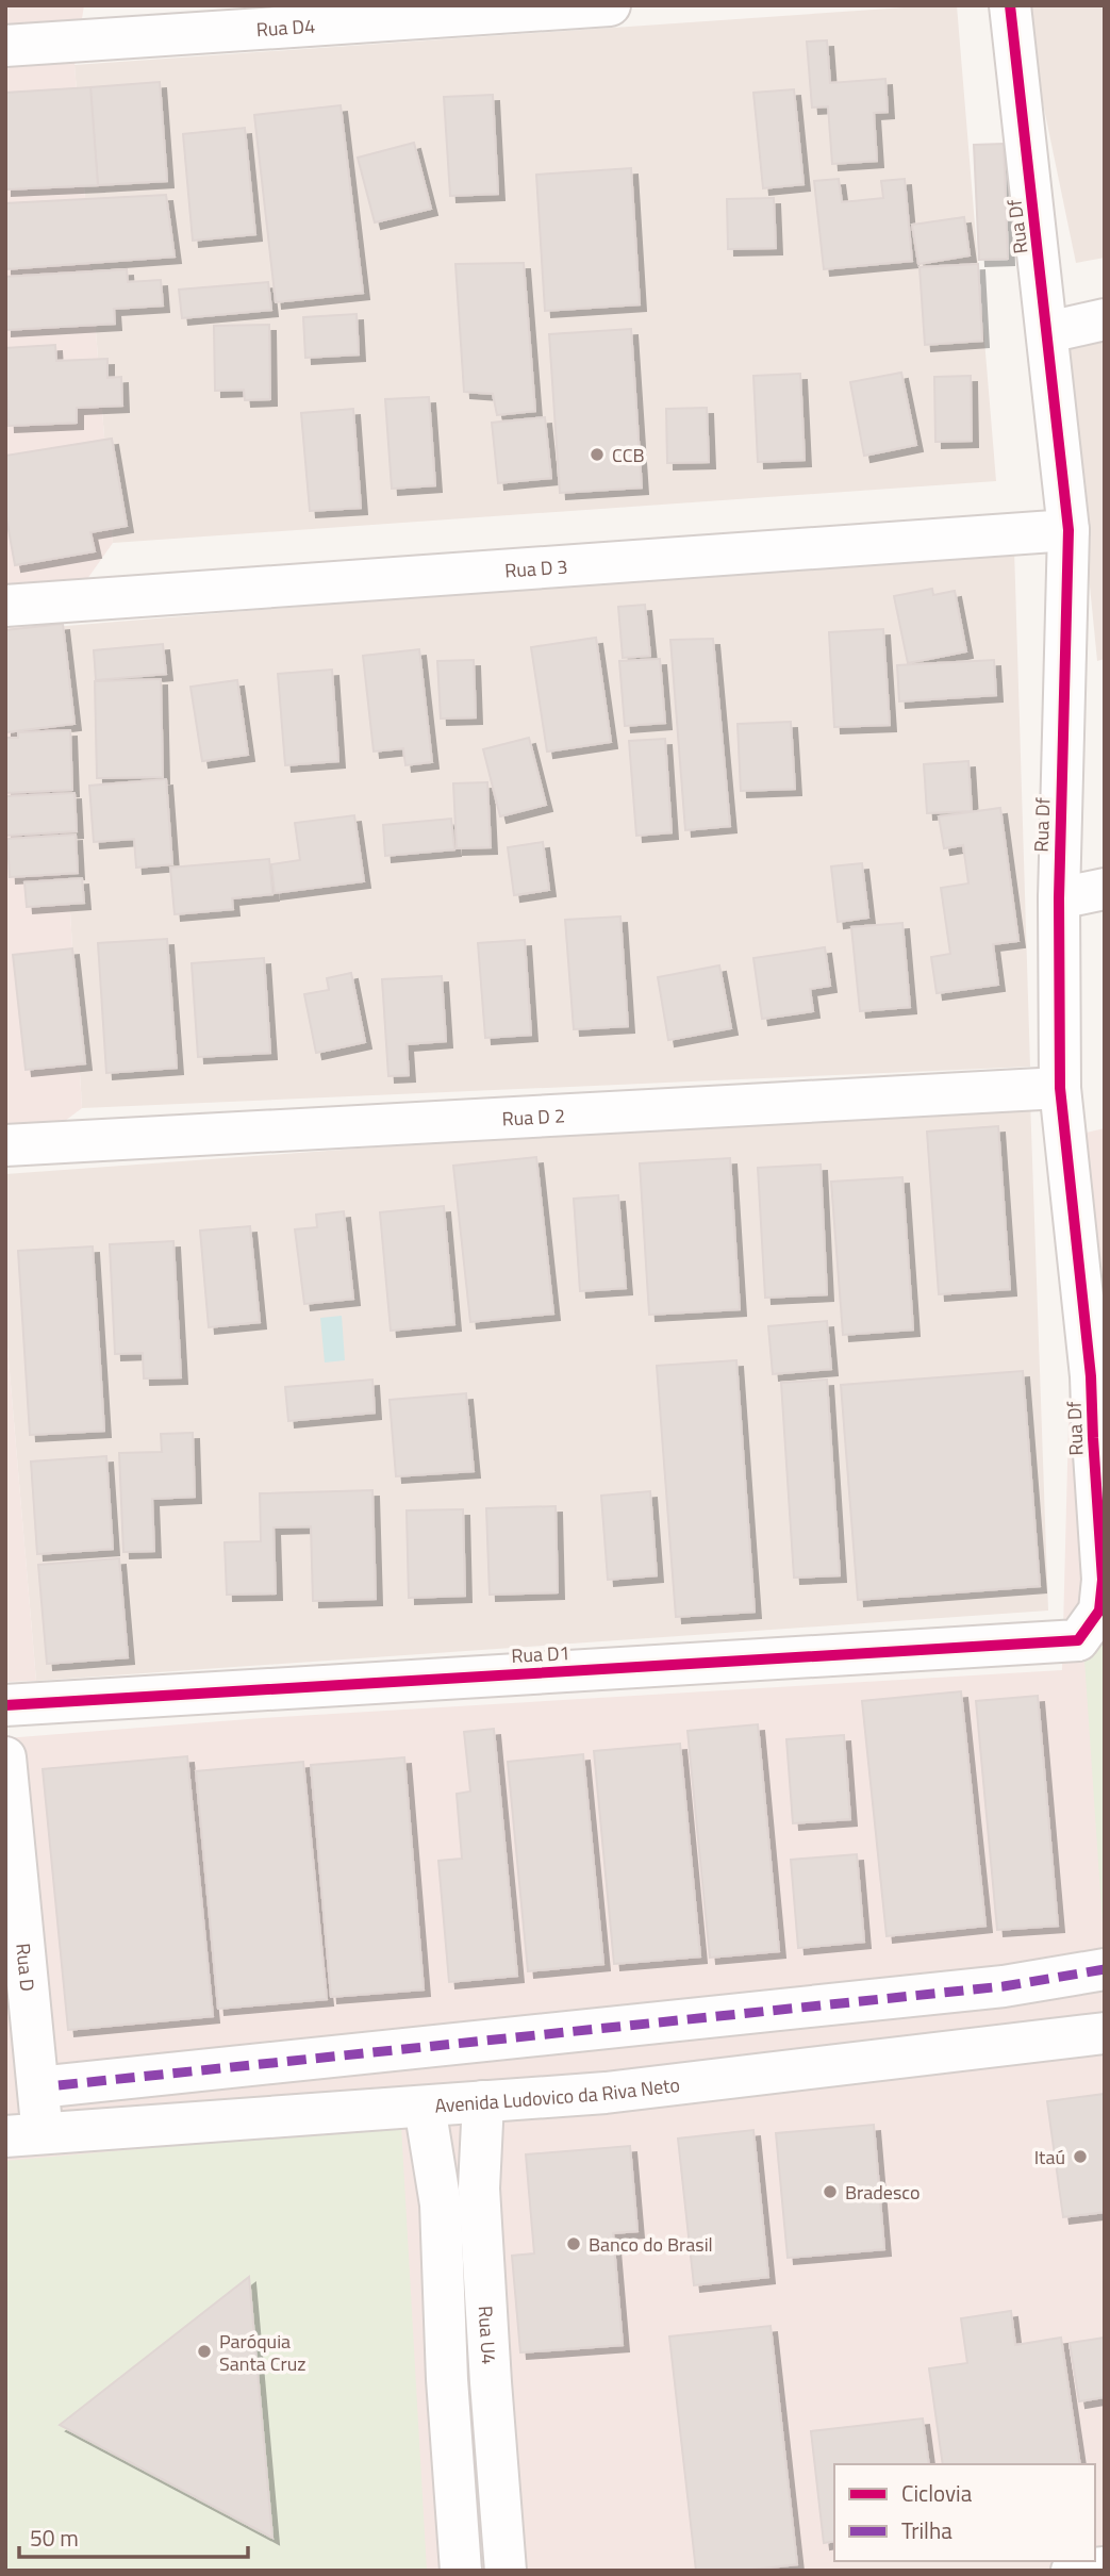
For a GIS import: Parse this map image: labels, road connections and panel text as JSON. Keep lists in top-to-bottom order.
{
  "streets": {
    "street": [
      "Rua D4",
      "Rua Df",
      "Rua D 3",
      "Rua D 2",
      "Rua D1",
      "Rua D",
      "Avenida Ludovico da Riva Neto",
      "Rua U4"
    ]
  },
  "crossings": [
    ["Rua Df", "Rua D 3"],
    ["Rua Df", "Rua D 2"],
    ["Rua Df", "Rua D1"],
    ["Rua D", "Avenida Ludovico da Riva Neto"],
    ["Avenida Ludovico da Riva Neto", "Rua U4"]
  ],
  "places": [
    "CCB",
    "Itaú",
    "Bradesco",
    "Banco do Brasil",
    "Paróquia Santa Cruz"
  ],
  "legend": ["Ciclovia", "Trilha"],
  "scale_bar": "50 m"
}
